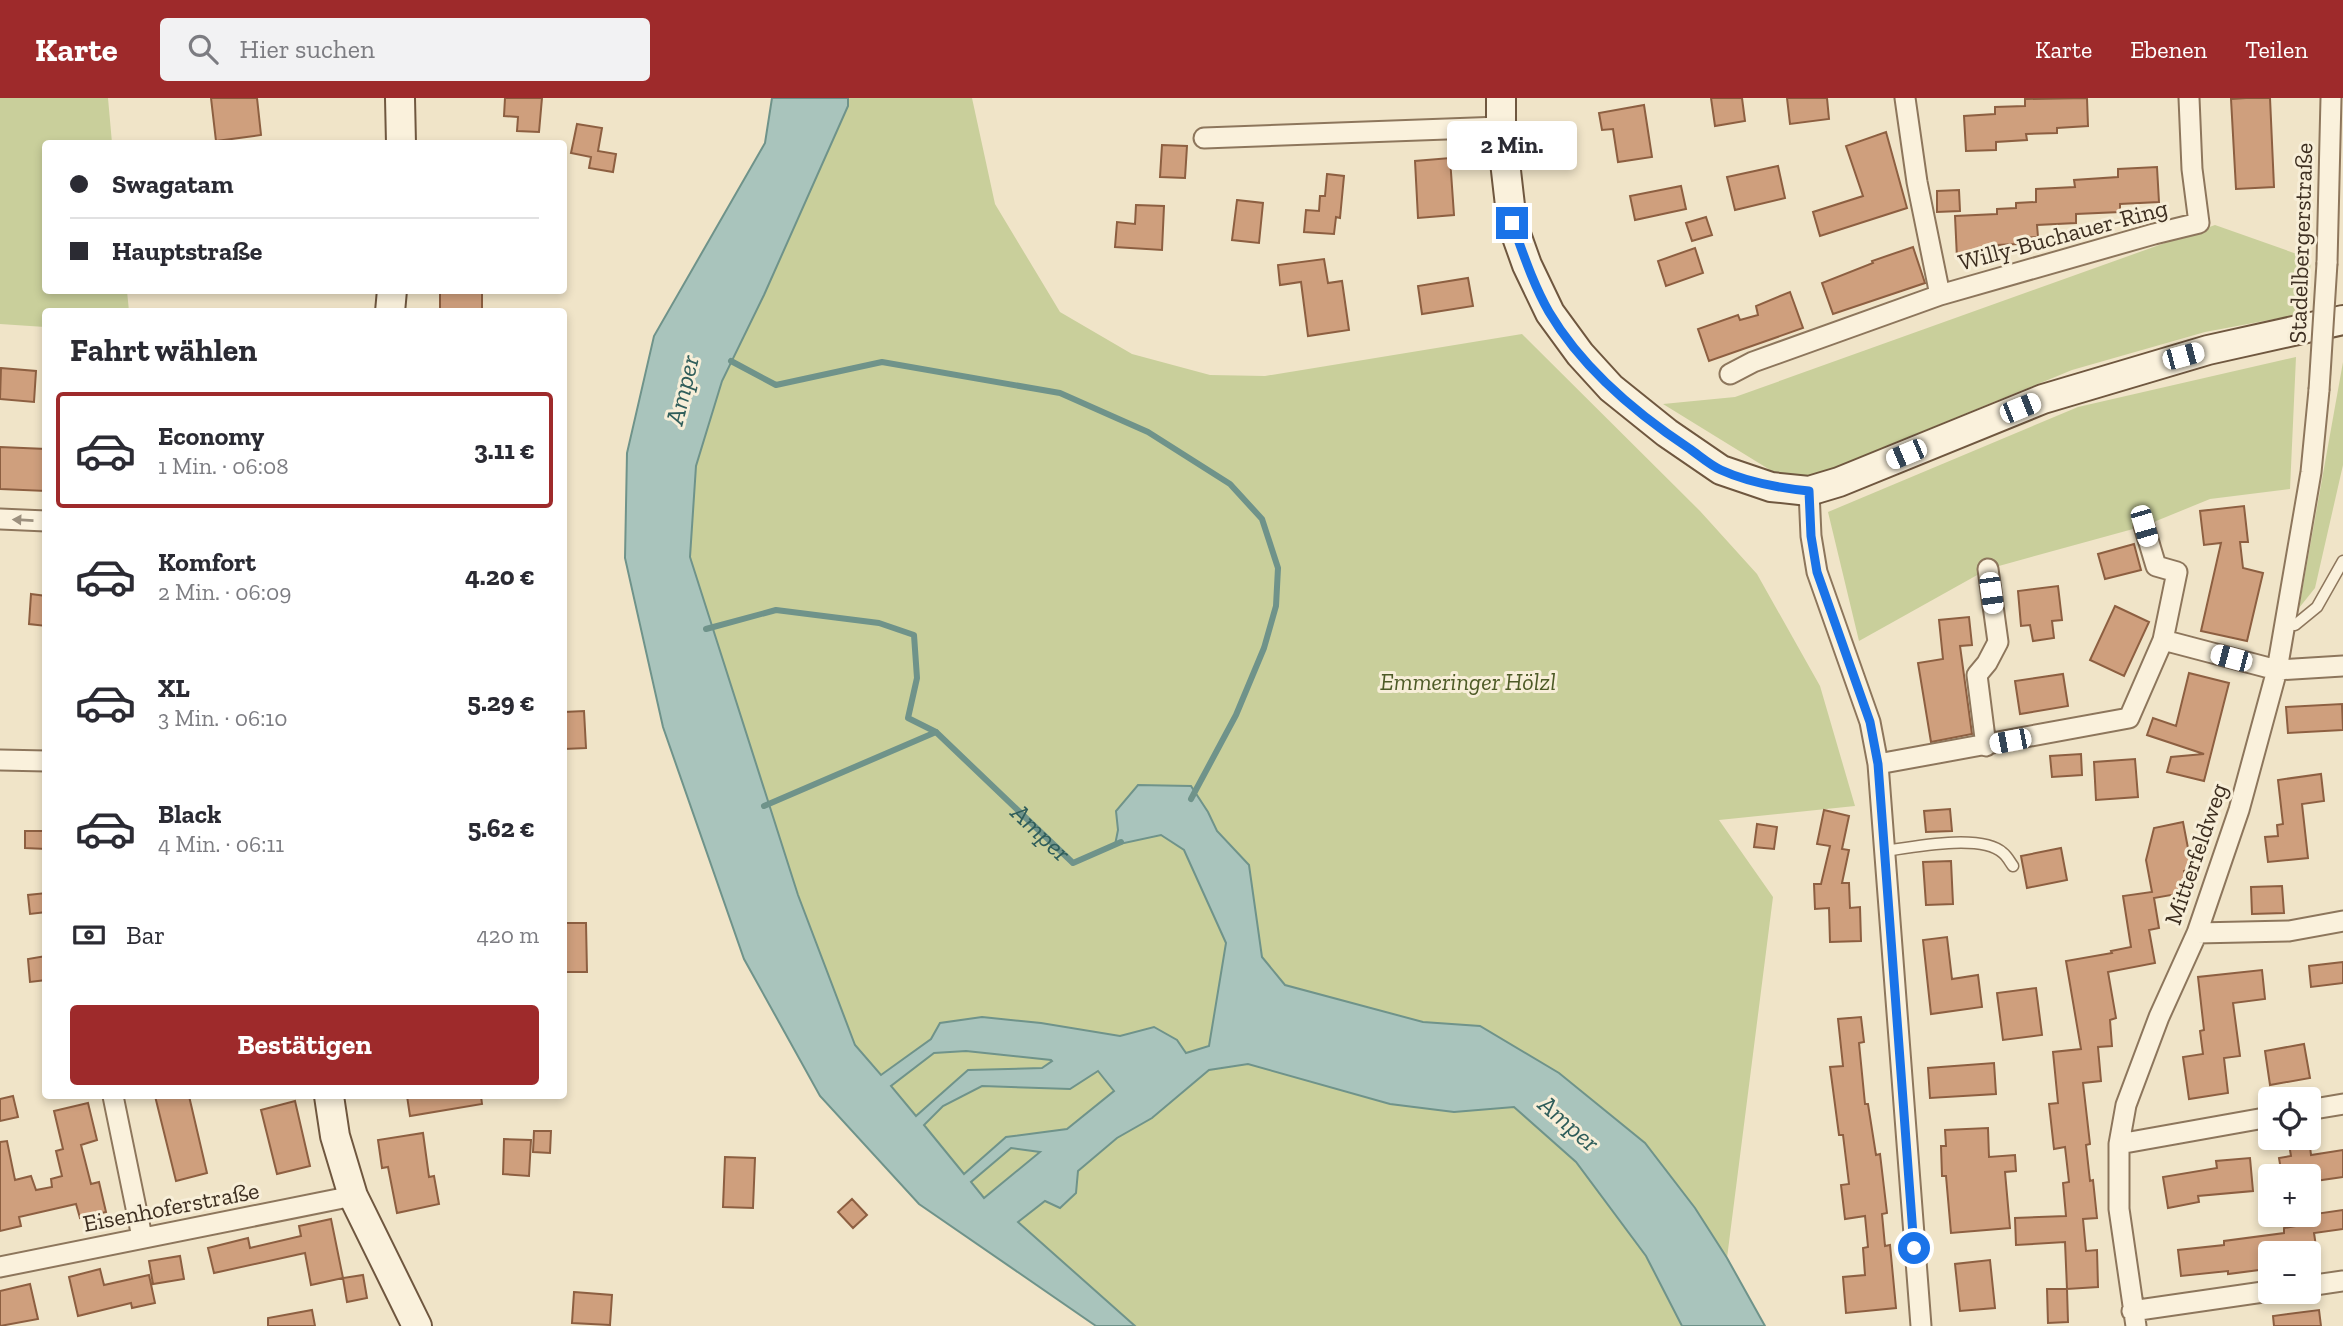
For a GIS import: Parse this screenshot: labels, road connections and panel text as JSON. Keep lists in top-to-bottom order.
{
  "streets": {
    "street": [
      "Willy-Buchauer-Ring",
      "Stadelbergerstraße",
      "Mitterfeldweg",
      "Eisenhoferstraße"
    ]
  },
  "crossings": [
    ["Stadelbergerstraße", "Mitterfeldweg"]
  ],
  "water": ["Amper"],
  "parks": ["Emmeringer Hölzl"],
  "page": {
    "header": "Karte",
    "search": "Hier suchen",
    "nav": ["Karte", "Ebenen", "Teilen"],
    "bubble": "2 Min.",
    "banner": ["Swagatam", "Hauptstraße"],
    "heading": "Fahrt wählen",
    "list": [
      {
        "name": "Economy",
        "note": "1 Min. · 06:08",
        "value": "3.11 €"
      },
      {
        "name": "Komfort",
        "note": "2 Min. · 06:09",
        "value": "4.20 €"
      },
      {
        "name": "XL",
        "note": "3 Min. · 06:10",
        "value": "5.29 €"
      },
      {
        "name": "Black",
        "note": "4 Min. · 06:11",
        "value": "5.62 €"
      }
    ],
    "pay": ["Bar", "420 m"],
    "buttons": "Bestätigen",
    "map_buttons": ["+", "−"]
  }
}
